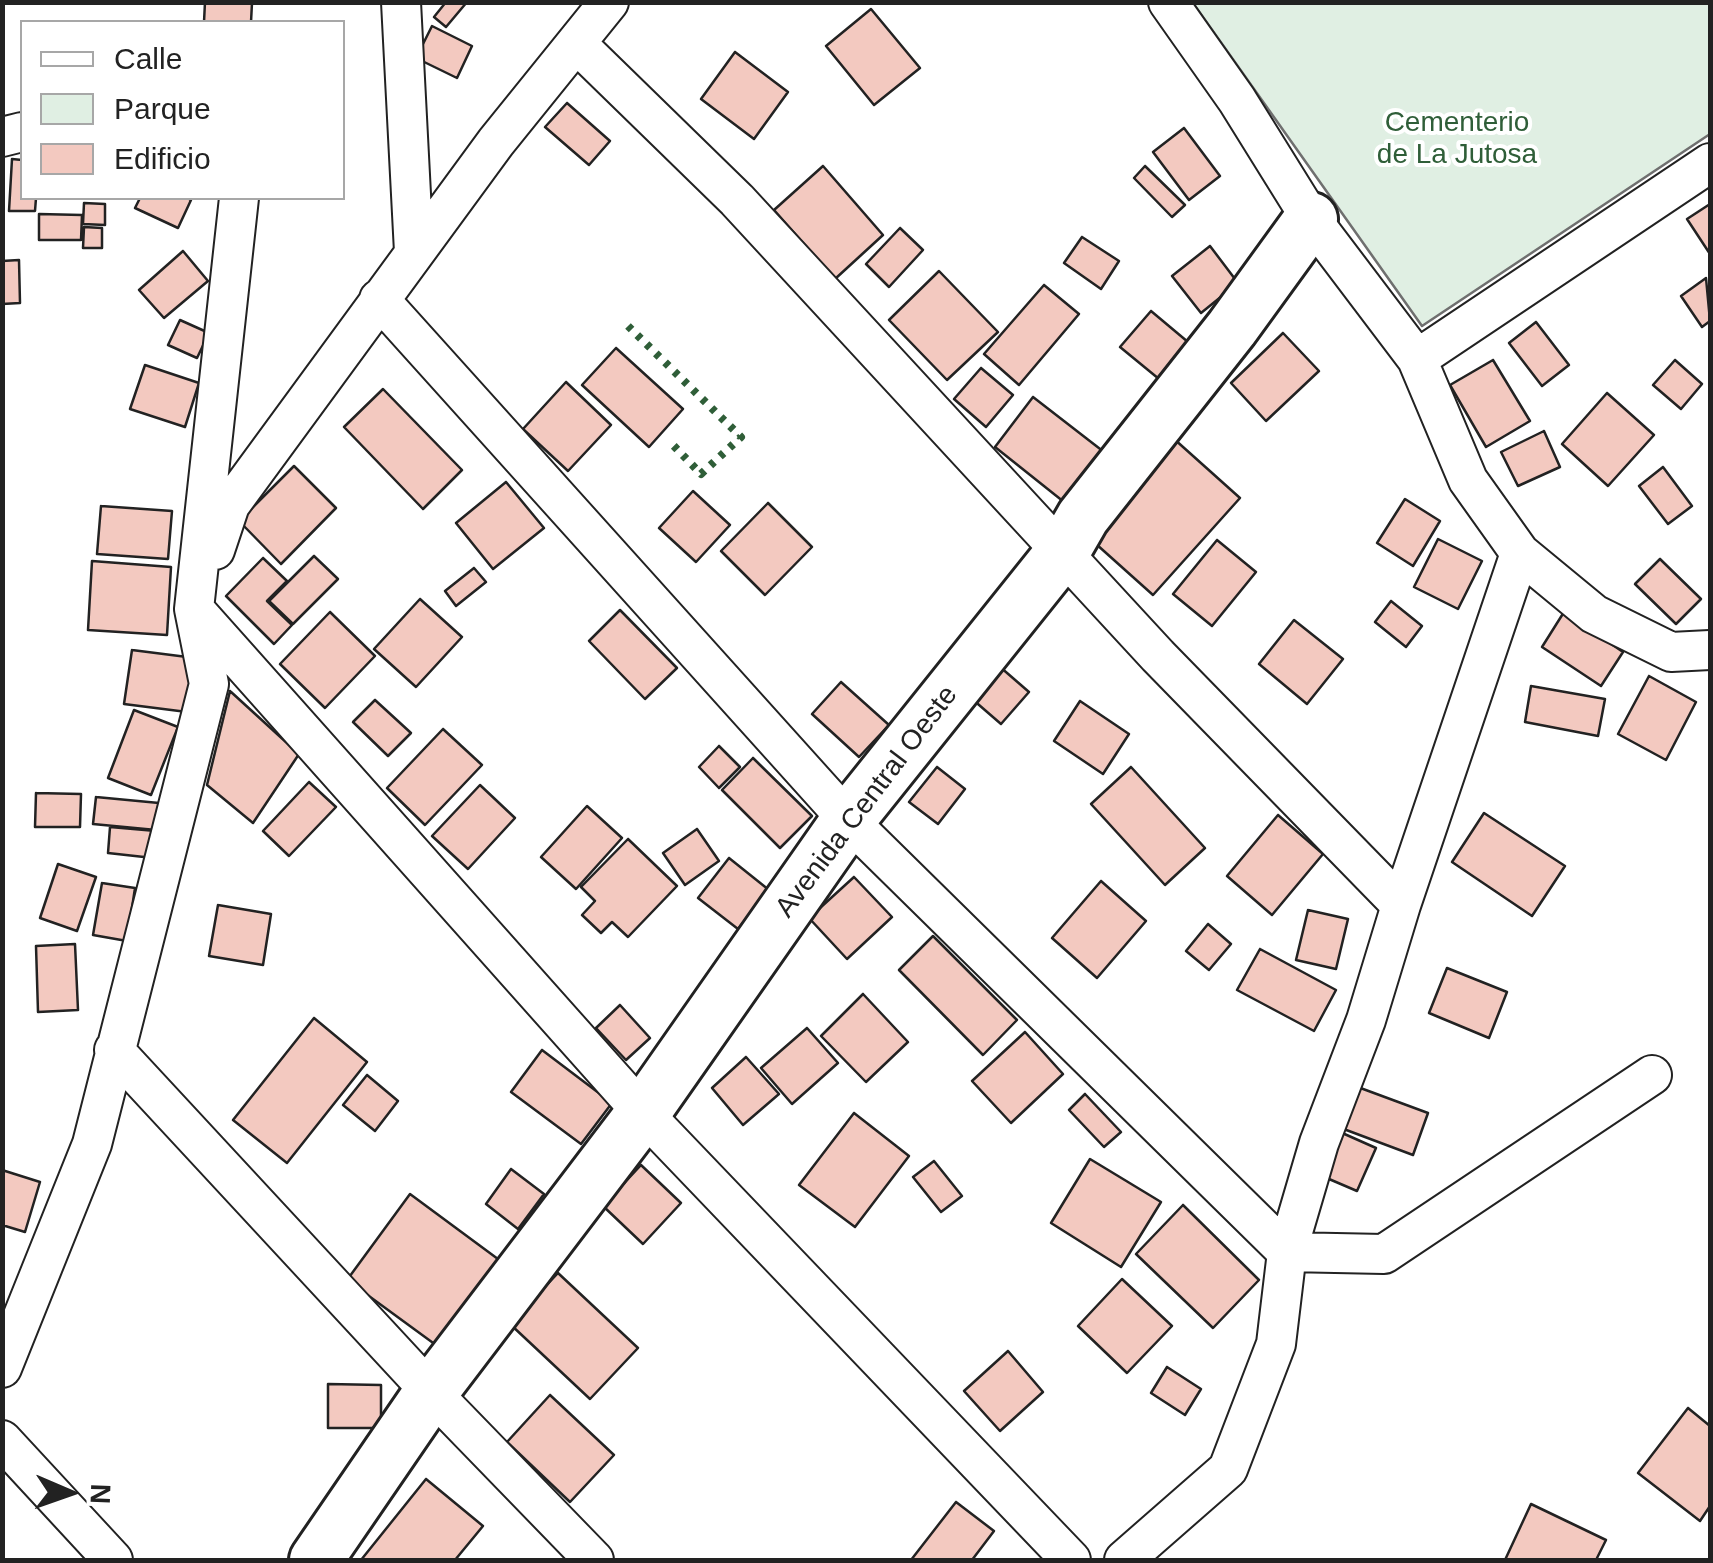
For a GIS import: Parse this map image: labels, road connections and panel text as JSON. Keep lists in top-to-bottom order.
{
  "streets": {
    "street": ["Avenida Central Oeste"]
  },
  "parks": ["Cementerio de La Jutosa"],
  "legend": ["Calle", "Parque", "Edificio"],
  "north": "right"
}
